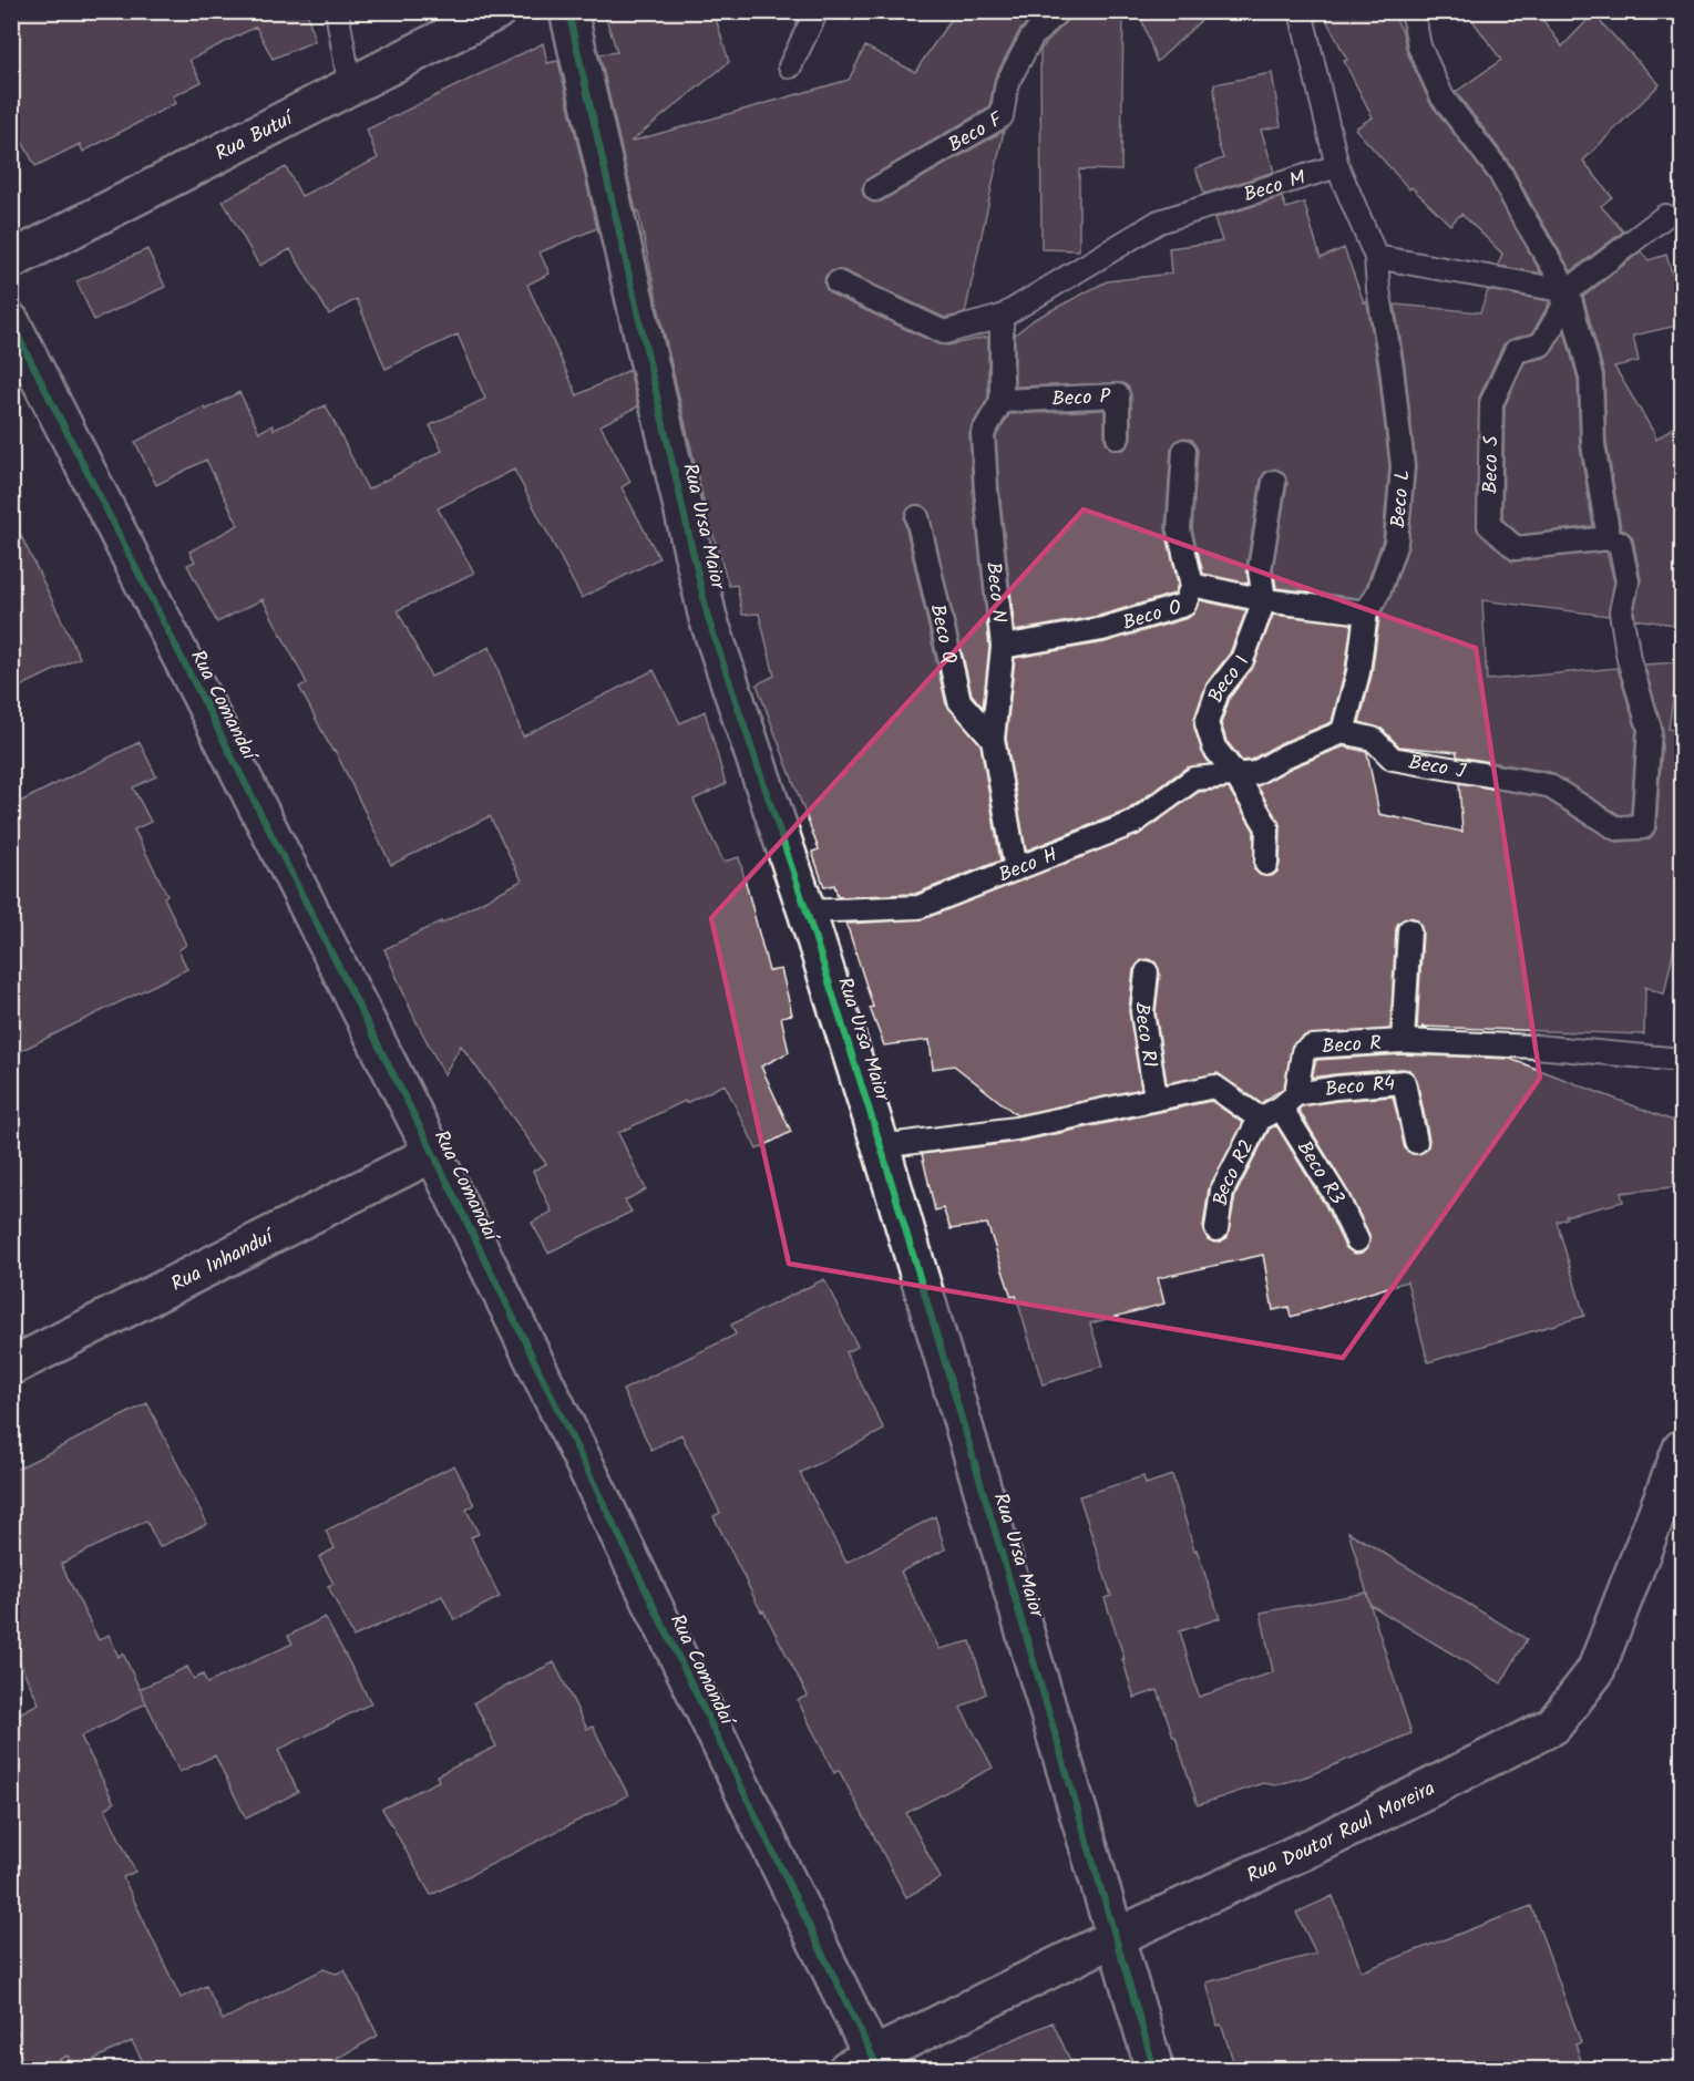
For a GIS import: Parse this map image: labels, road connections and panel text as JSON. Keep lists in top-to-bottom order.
{
  "streets": {
    "street": [
      "Rua Butuí",
      "Rua Ursa Maior",
      "Rua Comandaí",
      "Rua Inhanduí",
      "Rua Doutor Raul Moreira"
    ],
    "lane": [
      "Beco F",
      "Beco M",
      "Beco P",
      "Beco S",
      "Beco L",
      "Beco N",
      "Beco O",
      "Beco Q",
      "Beco I",
      "Beco J",
      "Beco H",
      "Beco R1",
      "Beco R",
      "Beco R4",
      "Beco R2",
      "Beco R3"
    ]
  },
  "crossings": [
    ["Beco P", "Beco N"],
    ["Beco S", "Beco J"],
    ["Beco L", "Beco O"],
    ["Beco L", "Beco J"],
    ["Rua Ursa Maior", "Beco H"],
    ["Rua Ursa Maior", "Rua Doutor Raul Moreira"],
    ["Beco N", "Beco O"],
    ["Beco N", "Beco Q"],
    ["Beco N", "Beco H"],
    ["Beco O", "Beco I"],
    ["Beco I", "Beco H"],
    ["Rua Comandaí", "Rua Inhanduí"],
    ["Rua Comandaí", "Rua Doutor Raul Moreira"],
    ["Beco R", "Beco R4"],
    ["Beco R", "Beco R3"],
    ["Beco R4", "Beco R3"]
  ]
}
